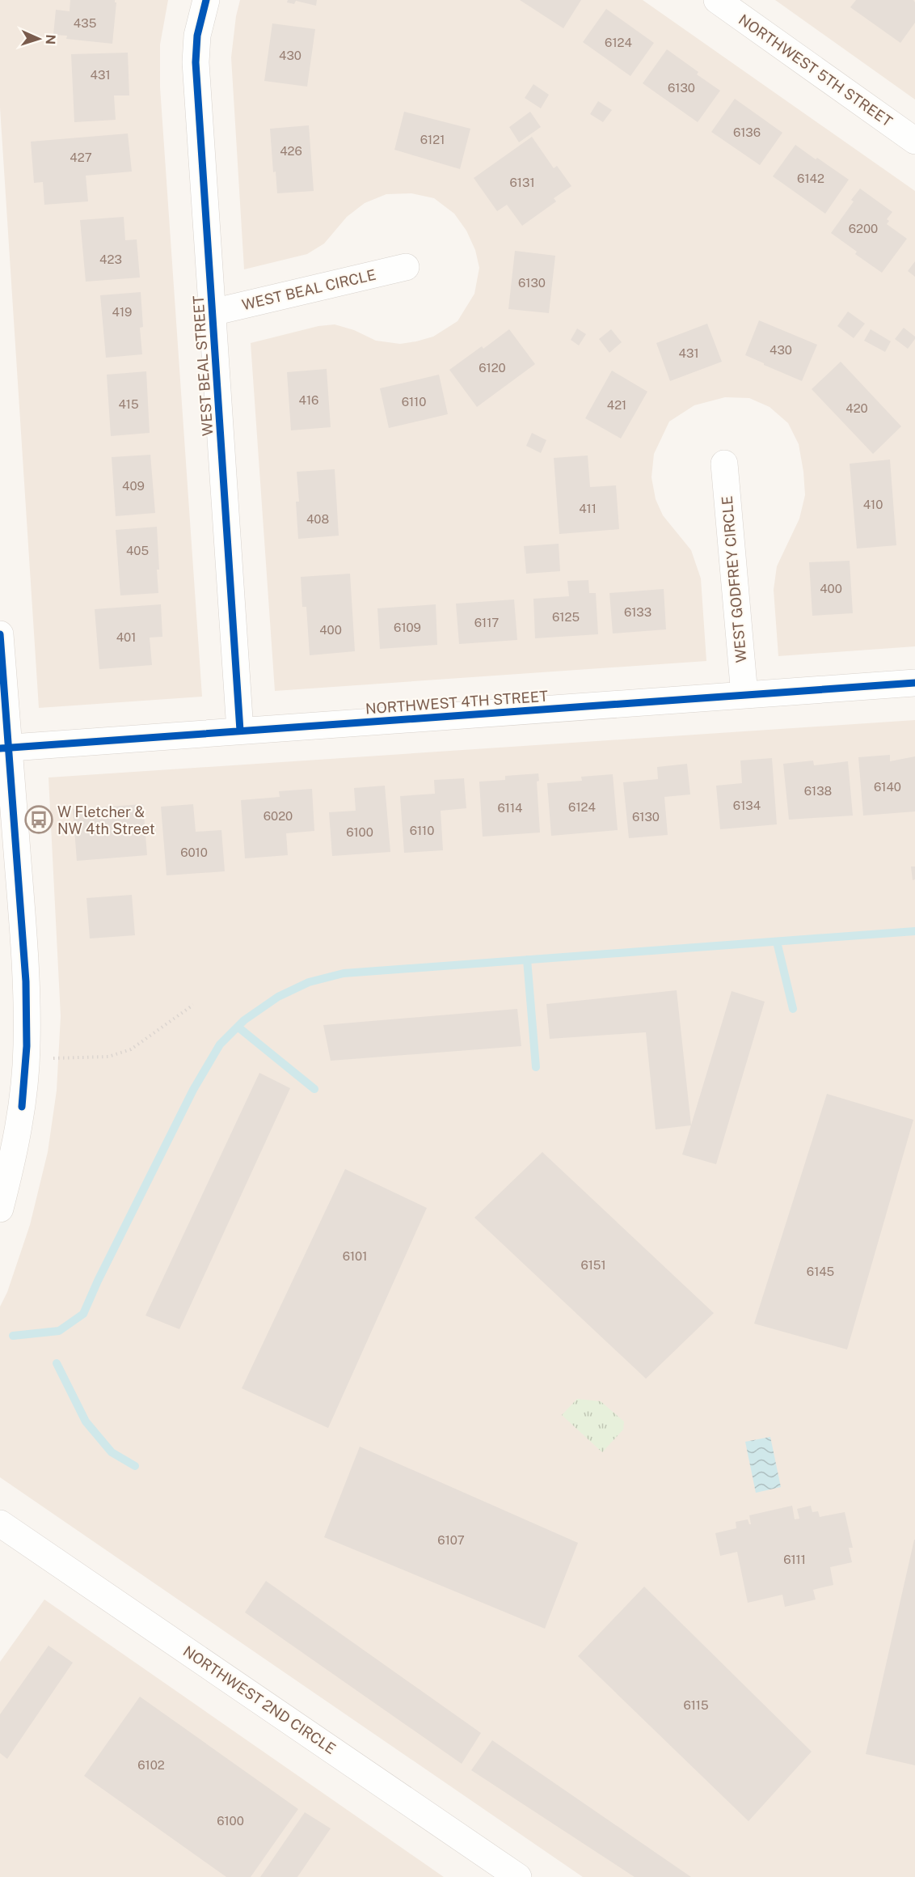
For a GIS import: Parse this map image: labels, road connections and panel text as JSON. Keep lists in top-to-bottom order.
{
  "streets": {
    "street": [
      "NORTHWEST 5TH STREET",
      "WEST BEAL CIRCLE",
      "WEST BEAL STREET",
      "WEST GODFREY CIRCLE",
      "NORTHWEST 4TH STREET",
      "NORTHWEST 2ND CIRCLE"
    ]
  },
  "crossings": [
    ["WEST BEAL CIRCLE", "WEST BEAL STREET"],
    ["WEST BEAL STREET", "NORTHWEST 4TH STREET"],
    ["WEST GODFREY CIRCLE", "NORTHWEST 4TH STREET"]
  ],
  "places": {
    "bus stop": ["W Fletcher & NW 4th Street"]
  },
  "house_numbers": [
    "435",
    "6124",
    "430",
    "431",
    "6130",
    "6136",
    "6121",
    "426",
    "427",
    "6142",
    "6131",
    "6200",
    "423",
    "6130",
    "419",
    "430",
    "431",
    "6120",
    "416",
    "6110",
    "415",
    "421",
    "420",
    "409",
    "410",
    "411",
    "408",
    "405",
    "400",
    "6133",
    "6125",
    "6117",
    "6109",
    "400",
    "401",
    "6140",
    "6138",
    "6134",
    "6124",
    "6114",
    "6020",
    "6130",
    "6110",
    "6100",
    "6010",
    "6101",
    "6151",
    "6145",
    "6107",
    "6111",
    "6115",
    "6102",
    "6100"
  ],
  "north": "right"
}
